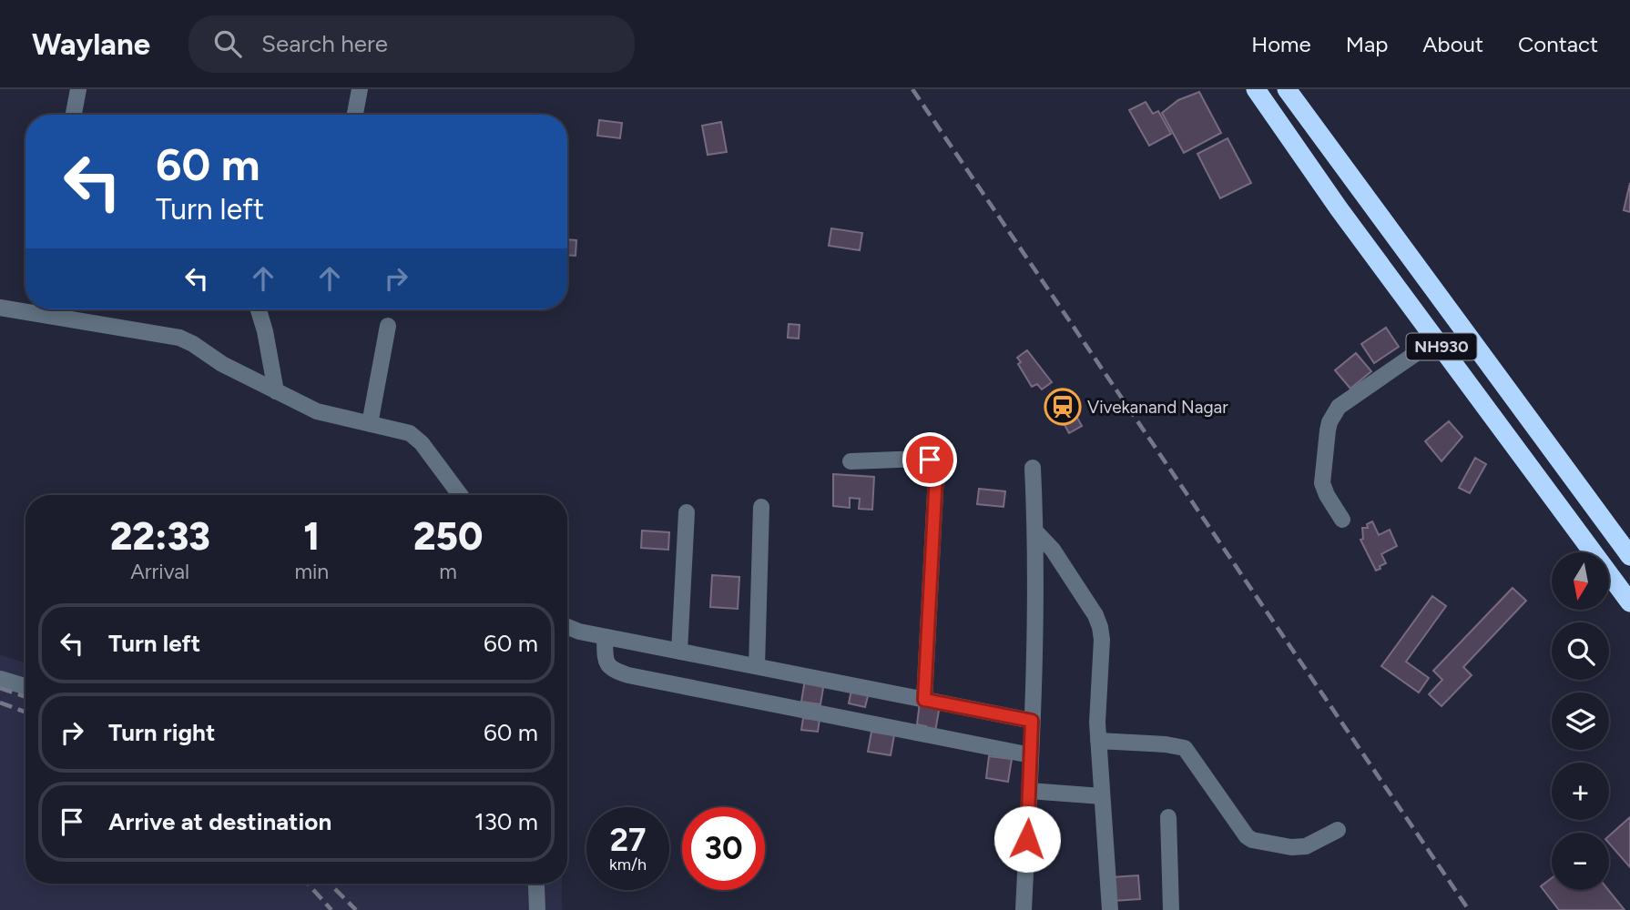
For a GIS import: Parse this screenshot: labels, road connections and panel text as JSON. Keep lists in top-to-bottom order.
{
  "streets": {
    "highway": ["NH930"]
  },
  "places": {
    "station": ["Vivekanand Nagar"]
  },
  "north": "bottom",
  "page": {
    "header": "Waylane",
    "search": "Search here",
    "nav": [
      "Home",
      "Map",
      "About",
      "Contact"
    ],
    "turn": ["60 m", "Turn left"],
    "eta": [
      "22:33",
      "Arrival",
      "1",
      "min",
      "250",
      "m"
    ],
    "map_buttons": ["+", "−"],
    "list": [
      {
        "name": "Turn left",
        "value": "60 m"
      },
      {
        "name": "Turn right",
        "value": "60 m"
      },
      {
        "name": "Arrive at destination",
        "value": "130 m"
      }
    ],
    "speed": "27 km/h",
    "limit": "30"
  }
}
